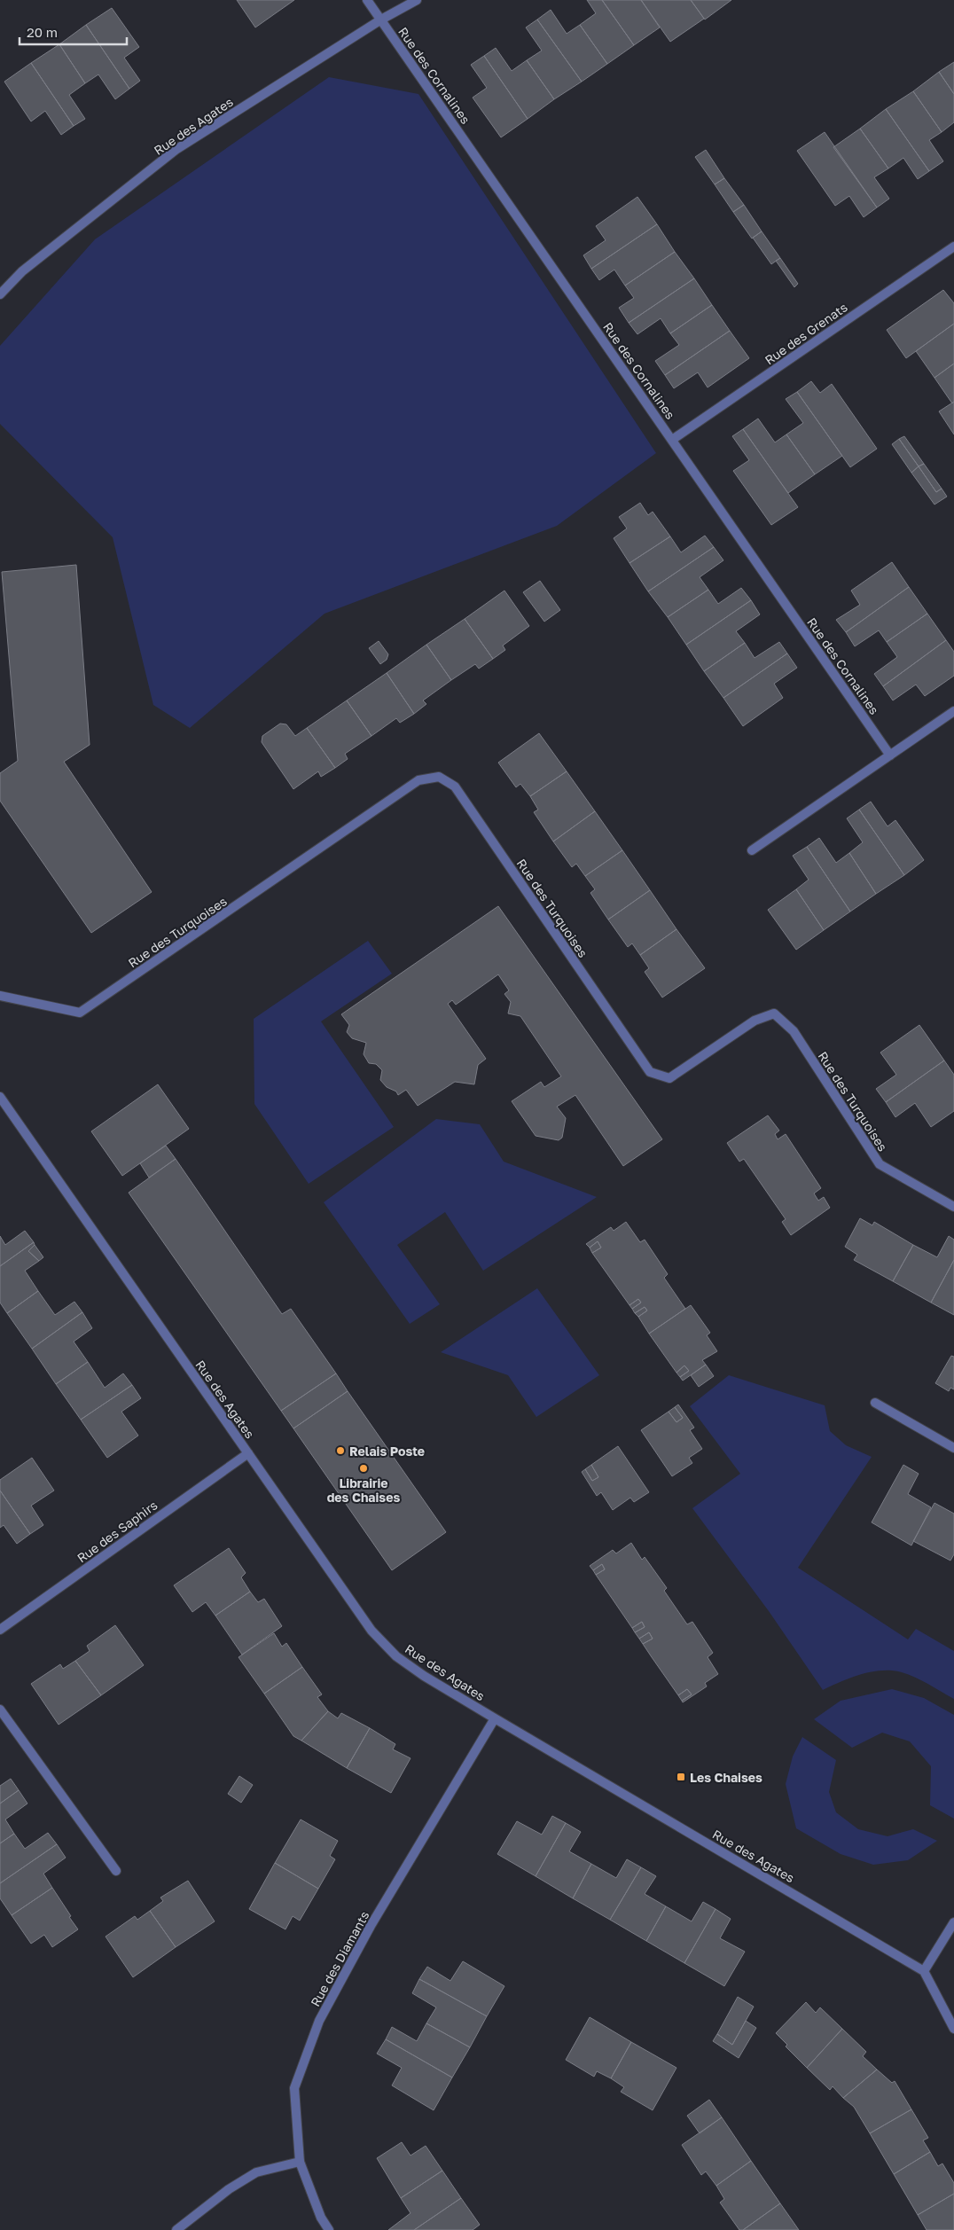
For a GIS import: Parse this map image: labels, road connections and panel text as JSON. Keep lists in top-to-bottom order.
{
  "streets": {
    "street": [
      "Rue des Cornalines",
      "Rue des Agates",
      "Rue des Grenats",
      "Rue des Turquoises",
      "Rue des Saphirs",
      "Rue des Diamants"
    ]
  },
  "crossings": [
    ["Rue des Cornalines", "Rue des Agates"],
    ["Rue des Cornalines", "Rue des Grenats"],
    ["Rue des Agates", "Rue des Saphirs"],
    ["Rue des Agates", "Rue des Diamants"]
  ],
  "places": {
    "other": ["Relais Poste", "Librairie des Chaises"],
    "transit": ["Les Chaises"]
  },
  "scale_bar": "20 m"
}
